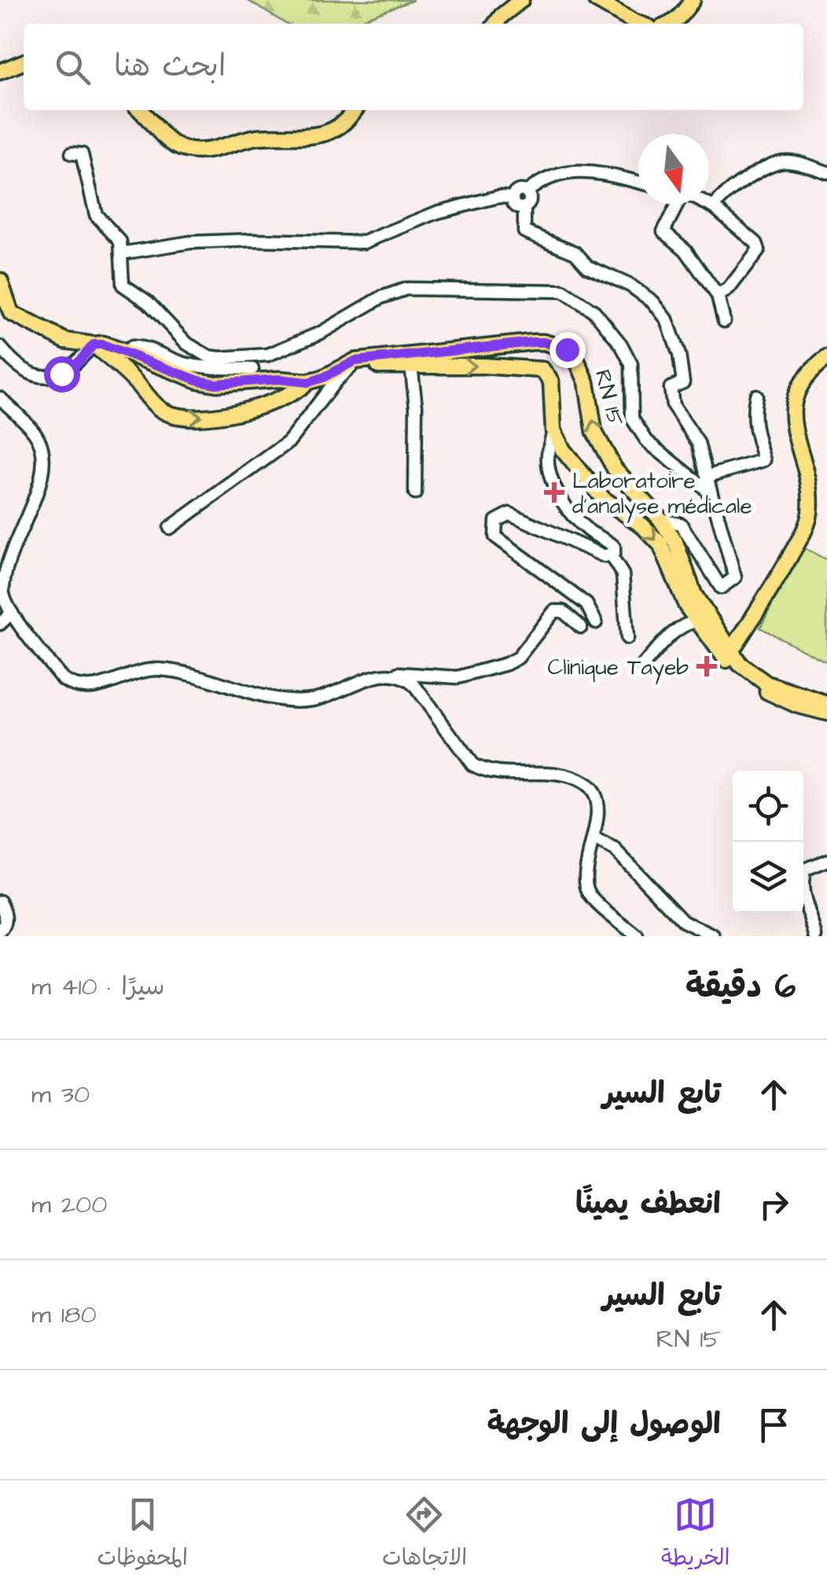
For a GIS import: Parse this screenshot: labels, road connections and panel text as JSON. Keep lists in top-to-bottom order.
{
  "streets": {
    "main road": ["RN 15"]
  },
  "places": {
    "health": ["Laboratoire d'analyse médicale", "Clinique Tayeb"]
  },
  "north": "bottom",
  "page": {
    "search": "ابحث هنا",
    "heading": ["6 دقيقة", "سيرًا · 410 m"],
    "list": [
      ["تابع السير", "30 m"],
      ["انعطف يمينًا", "200 m"],
      ["تابع السير", "RN 15", "180 m"],
      "الوصول إلى الوجهة"
    ],
    "nav": ["الخريطة", "الاتجاهات", "المحفوظات"]
  }
}
